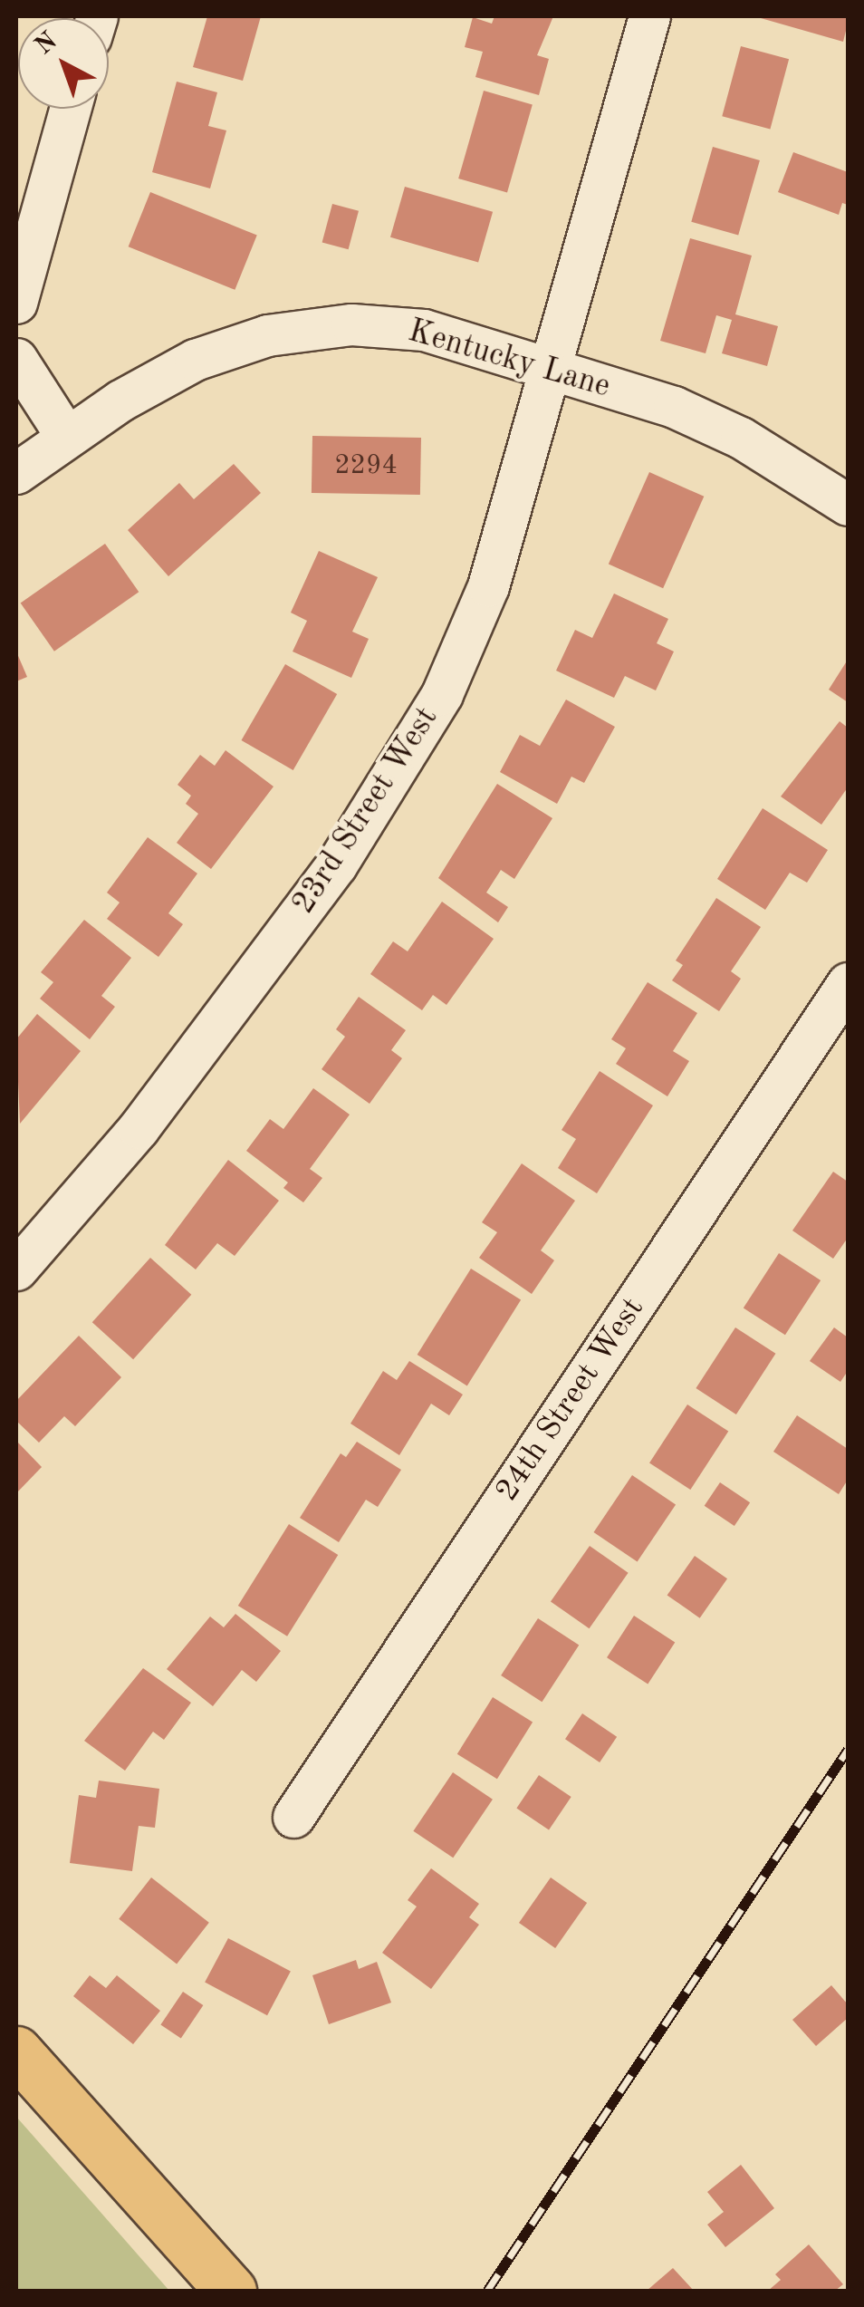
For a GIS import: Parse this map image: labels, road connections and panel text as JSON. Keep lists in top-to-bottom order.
{
  "streets": {
    "street": ["Kentucky Lane", "23rd Street West", "24th Street West"]
  },
  "crossings": [
    ["Kentucky Lane", "23rd Street West"]
  ],
  "house_numbers": ["2294"],
  "north": "top left"
}
